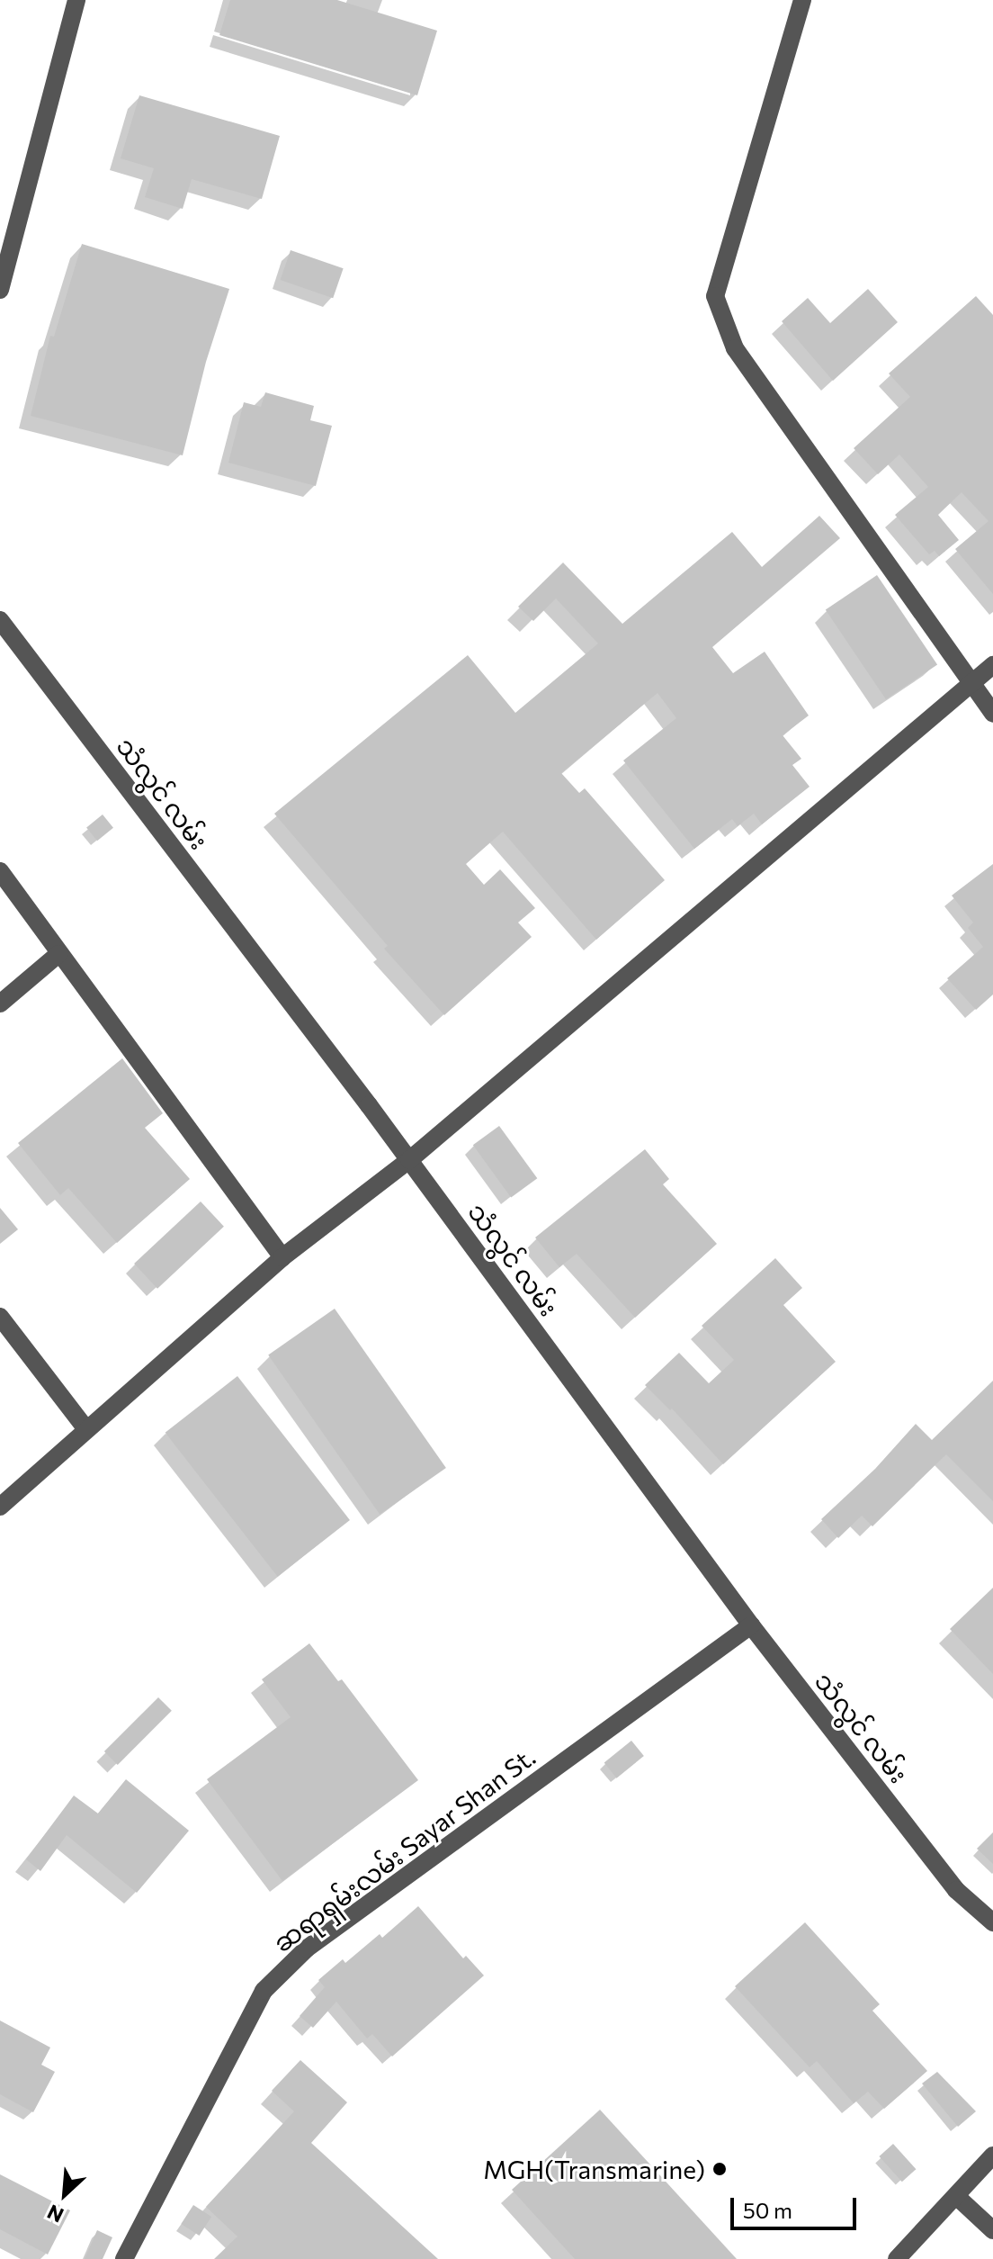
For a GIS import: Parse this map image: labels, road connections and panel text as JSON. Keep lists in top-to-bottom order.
{
  "streets": {
    "street": ["သံလွင် လမ်း", "ဆရာရှမ်းလမ်း Sayar Shan St."]
  },
  "crossings": [
    ["သံလွင် လမ်း", "ဆရာရှမ်းလမ်း Sayar Shan St."]
  ],
  "places": ["MGH(Transmarine)"],
  "scale_bar": "50 m",
  "north": "bottom left"
}
